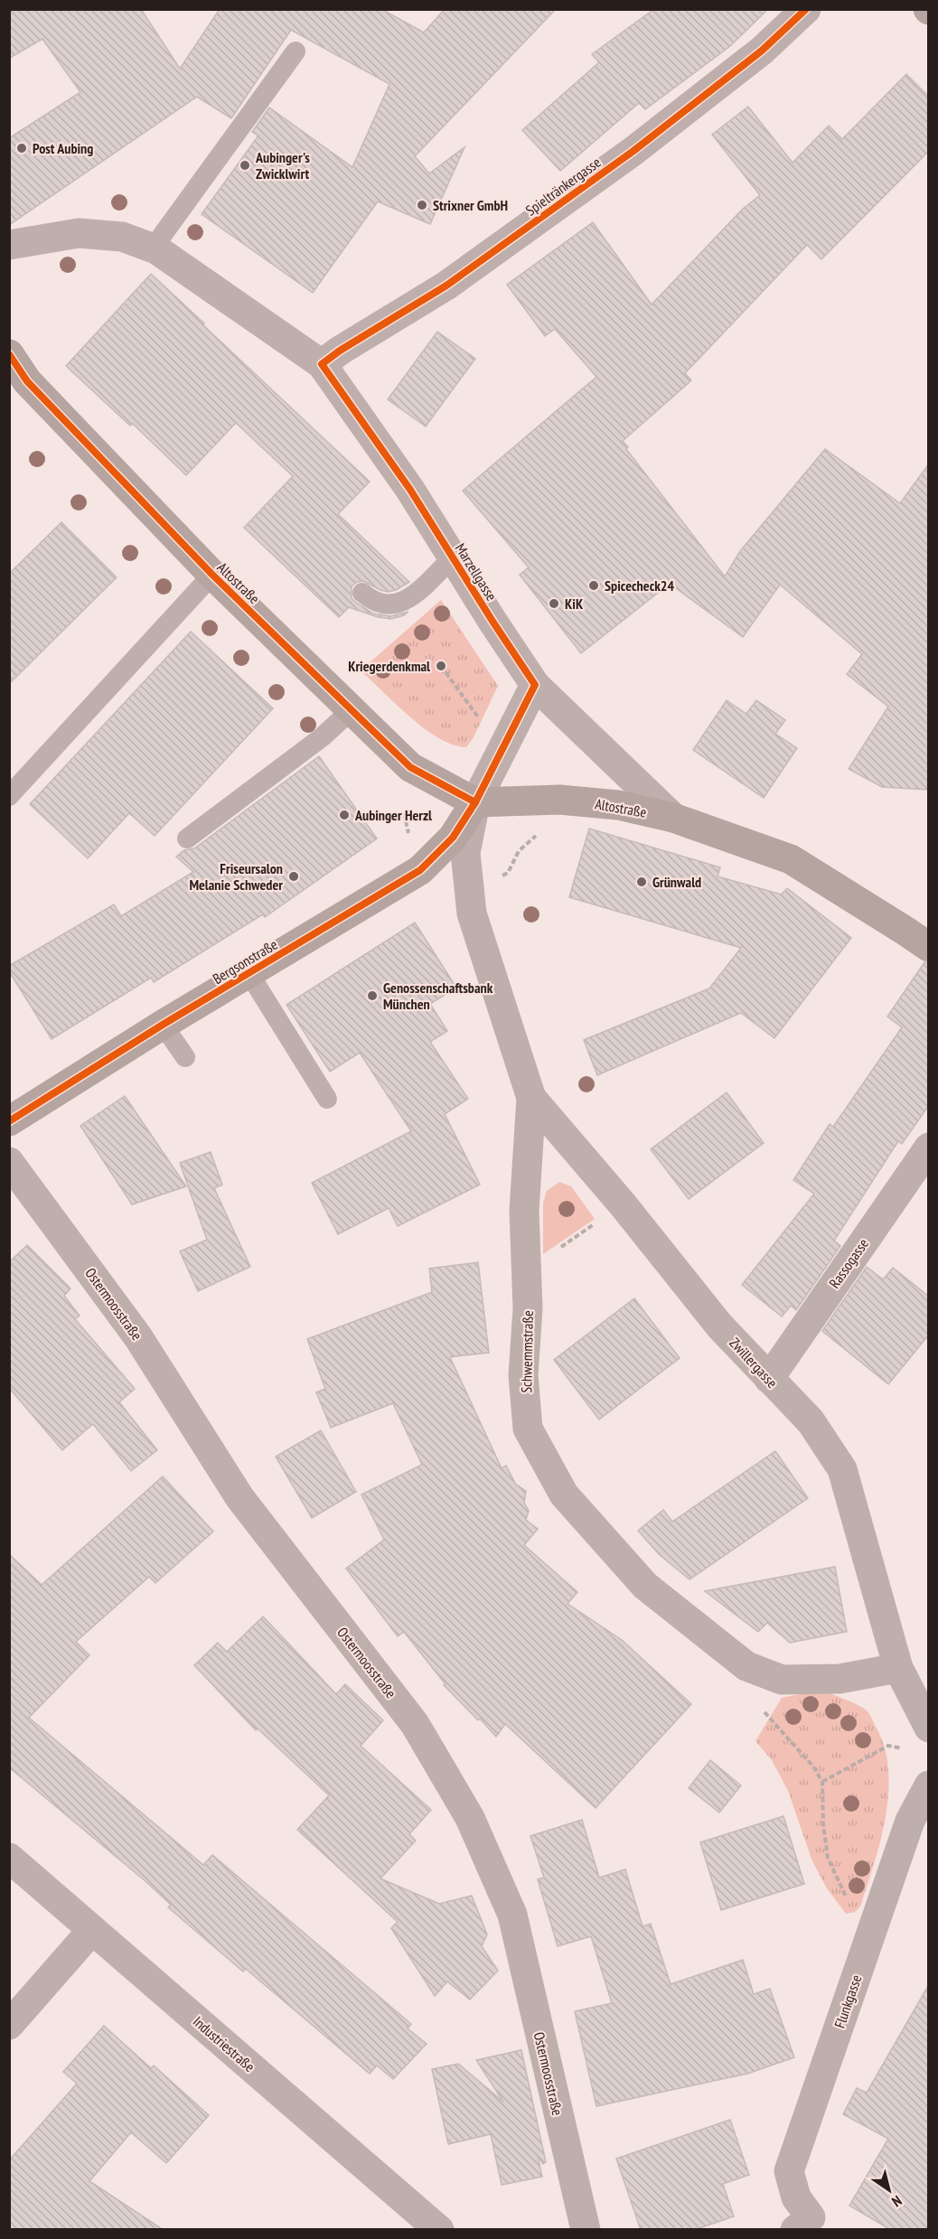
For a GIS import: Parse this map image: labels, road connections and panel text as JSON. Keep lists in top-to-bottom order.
{
  "streets": {
    "main road": ["Altostraße", "Bergsonstraße"],
    "street": [
      "Spieltränkergasse",
      "Marzellgasse",
      "Rassogasse",
      "Ostermoosstraße",
      "Schwemmstraße",
      "Zwillergasse",
      "Flunkgasse",
      "Industriestraße"
    ]
  },
  "crossings": [
    ["Spieltränkergasse", "Marzellgasse"],
    ["Marzellgasse", "Altostraße"],
    ["Altostraße", "Bergsonstraße"],
    ["Altostraße", "Schwemmstraße"],
    ["Bergsonstraße", "Schwemmstraße"],
    ["Rassogasse", "Zwillergasse"],
    ["Schwemmstraße", "Zwillergasse"]
  ],
  "places": [
    "Post Aubing",
    "Aubinger's Zwicklwirt",
    "Strixner GmbH",
    "Spicecheck24",
    "KiK",
    "Kriegerdenkmal",
    "Aubinger Herzl",
    "Friseursalon Melanie Schweder",
    "Grünwald",
    "Genossenschaftsbank München"
  ],
  "north": "bottom right"
}
